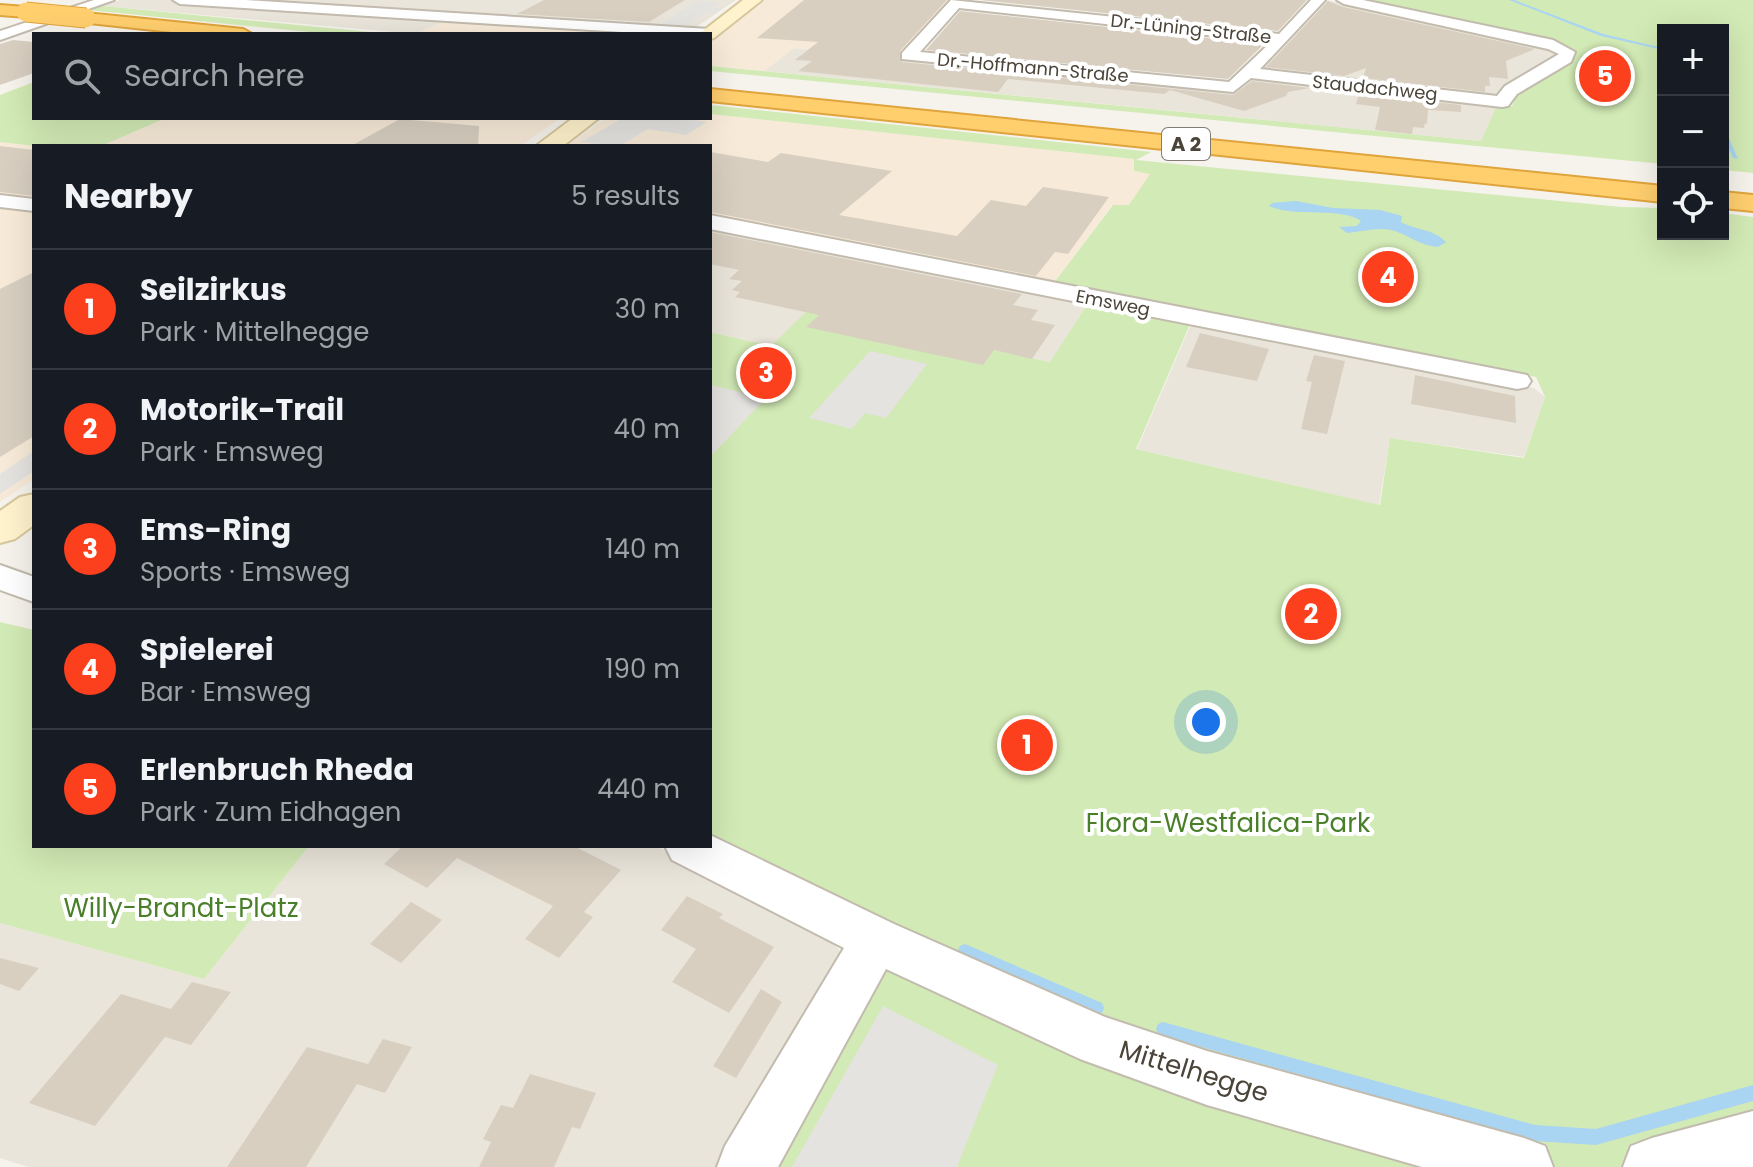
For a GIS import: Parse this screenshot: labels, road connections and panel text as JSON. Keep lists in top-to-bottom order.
{
  "streets": {
    "highway": ["A 2"],
    "street": [
      "Dr.-Lüning-Straße",
      "Dr.-Hoffmann-Straße",
      "Staudachweg",
      "Emsweg",
      "Mittelhegge"
    ]
  },
  "crossings": [
    ["Dr.-Lüning-Straße", "Dr.-Hoffmann-Straße"],
    ["Dr.-Hoffmann-Straße", "Staudachweg"]
  ],
  "parks": ["Flora-Westfalica-Park", "Willy-Brandt-Platz"],
  "page": {
    "map_buttons": ["+", "−"],
    "search": "Search here",
    "pins": [
      "5",
      "4",
      "3",
      "2",
      "1"
    ],
    "heading": ["Nearby", "5 results"],
    "list": [
      {
        "mark": "1",
        "name": "Seilzirkus",
        "note": "Park · Mittelhegge",
        "value": "30 m"
      },
      {
        "mark": "2",
        "name": "Motorik-Trail",
        "note": "Park · Emsweg",
        "value": "40 m"
      },
      {
        "mark": "3",
        "name": "Ems-Ring",
        "note": "Sports · Emsweg",
        "value": "140 m"
      },
      {
        "mark": "4",
        "name": "Spielerei",
        "note": "Bar · Emsweg",
        "value": "190 m"
      },
      {
        "mark": "5",
        "name": "Erlenbruch Rheda",
        "note": "Park · Zum Eidhagen",
        "value": "440 m"
      }
    ]
  }
}
